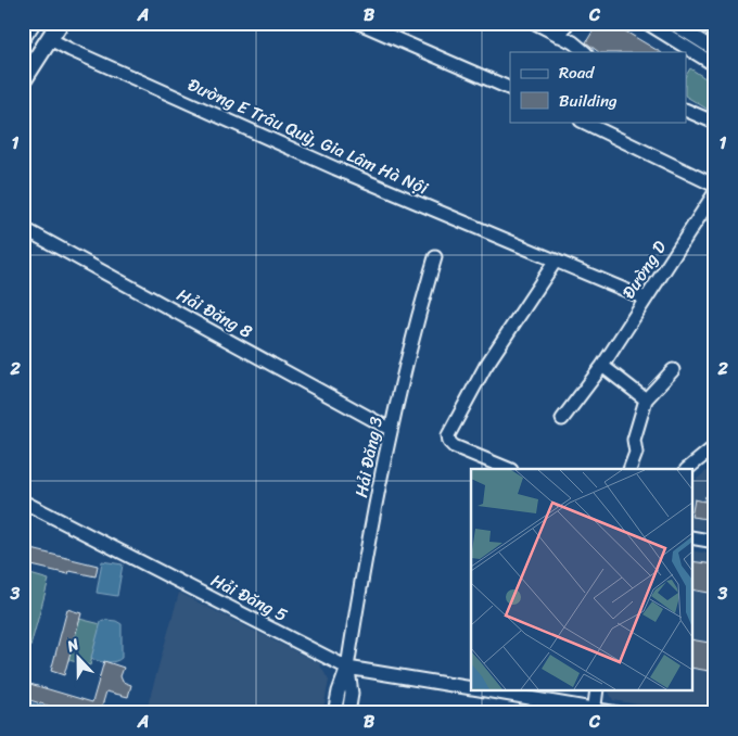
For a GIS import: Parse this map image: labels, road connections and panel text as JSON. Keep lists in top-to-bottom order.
{
  "streets": {
    "street": [
      "Đường E Trâu Quỳ, Gia Lâm Hà Nội",
      "Đường D",
      "Hải Đăng 8",
      "Hải Đăng 3",
      "Hải Đăng 5"
    ]
  },
  "crossings": [
    ["Đường E Trâu Quỳ, Gia Lâm Hà Nội", "Đường D"],
    ["Hải Đăng 8", "Hải Đăng 3"],
    ["Hải Đăng 3", "Hải Đăng 5"]
  ],
  "legend": ["Road", "Building"],
  "north": "top",
  "grid": {
    "columns": ["A", "B", "C"],
    "rows": ["1", "2", "3"]
  }
}
